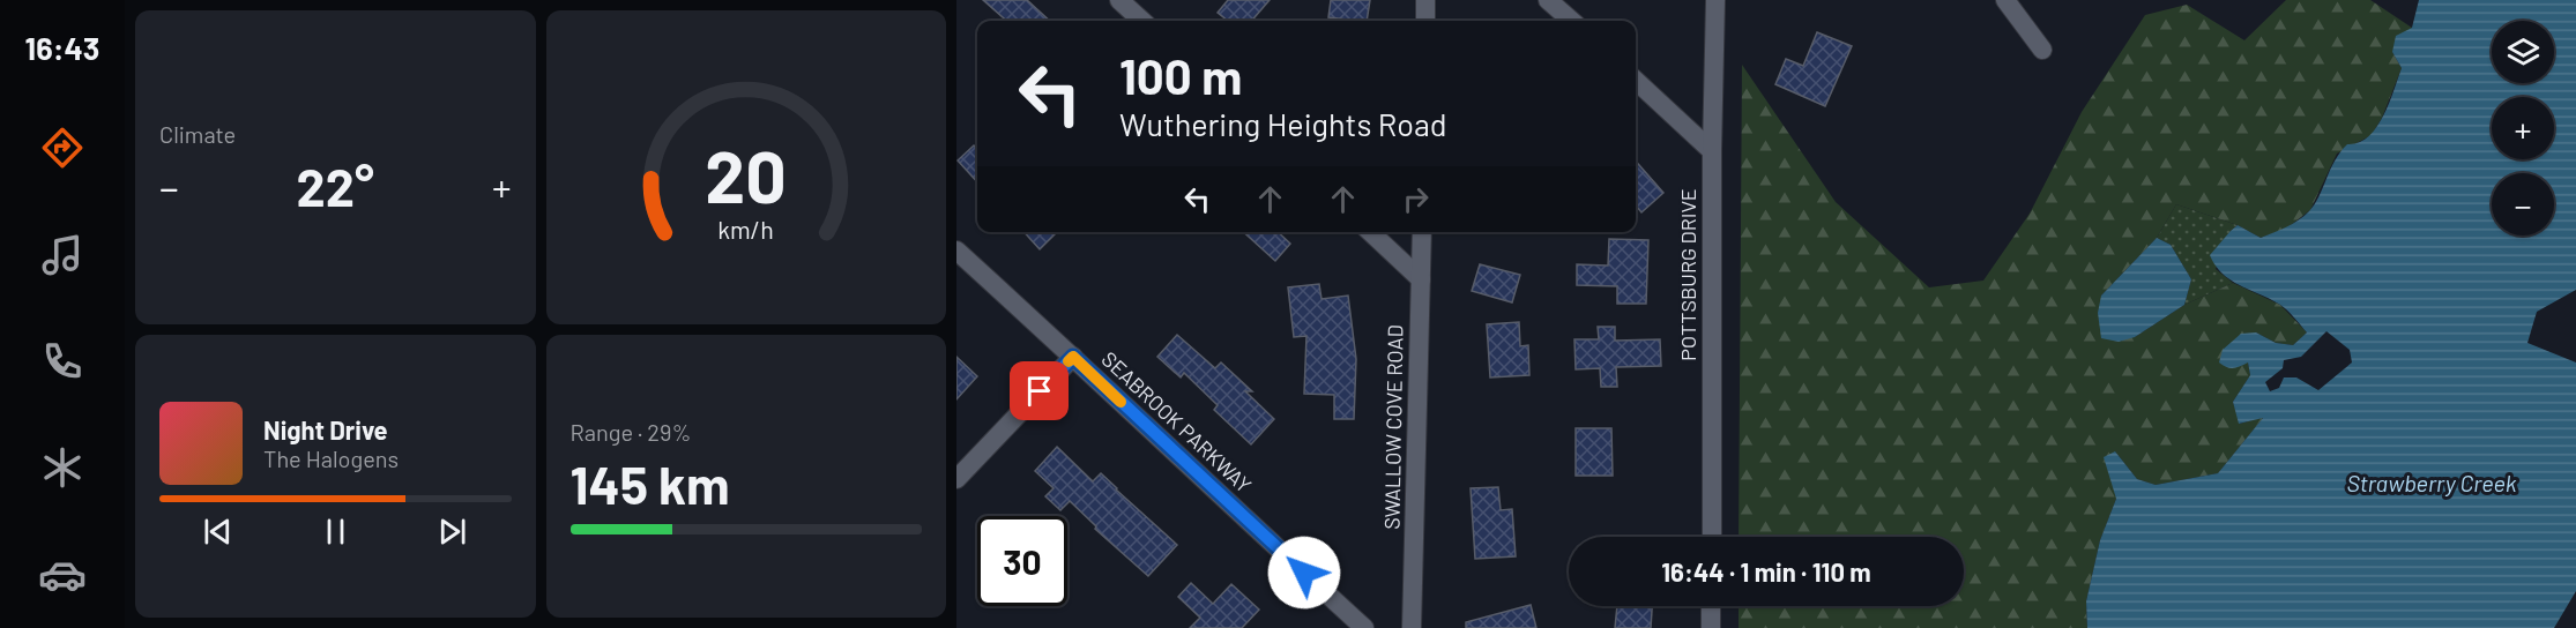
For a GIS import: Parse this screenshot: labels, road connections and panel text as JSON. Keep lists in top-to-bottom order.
{
  "streets": {
    "street": ["POTTSBURG DRIVE", "SEABROOK PARKWAY", "SWALLOW COVE ROAD"]
  },
  "water": ["Strawberry Creek"],
  "page": {
    "tabs": "16:43",
    "tile": [
      "Climate",
      ["Range · 29%", "145 km"]
    ],
    "map_buttons": ["+", "−"],
    "turn": ["100 m", "Wuthering Heights Road"],
    "heat": ["−", "22°", "+"],
    "song": ["Night Drive", "The Halogens"],
    "limit": "30",
    "trip": "16:44 · 1 min · 110 m",
    "gauge": ["20", "km/h"]
  }
}
